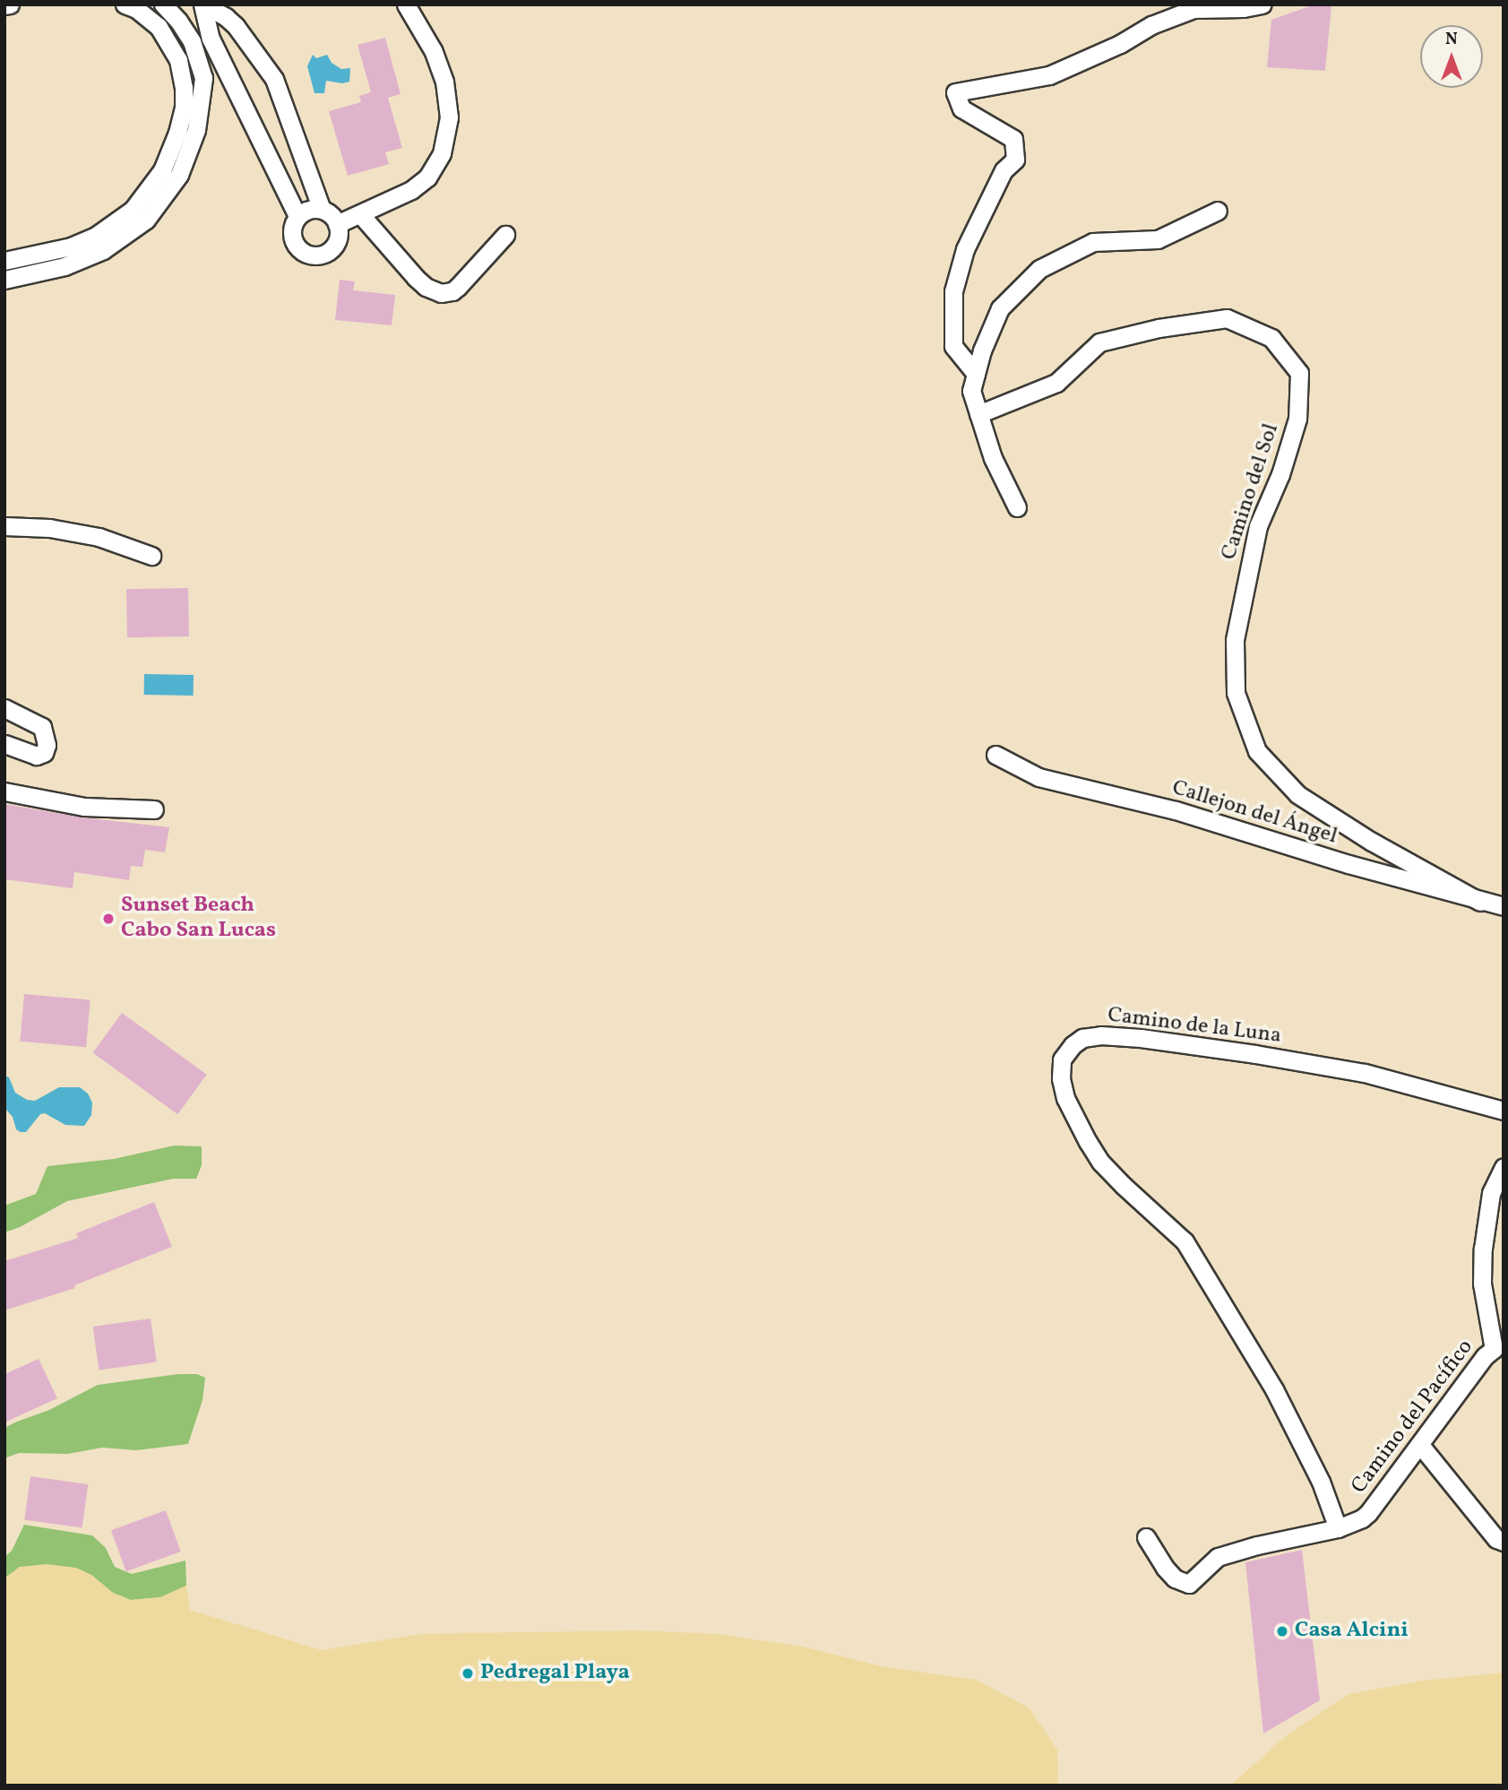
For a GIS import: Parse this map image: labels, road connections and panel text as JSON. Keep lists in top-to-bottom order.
{
  "streets": {
    "street": [
      "Camino del Sol",
      "Callejon del Ángel",
      "Camino de la Luna",
      "Camino del Pacífico"
    ]
  },
  "crossings": [
    ["Camino del Sol", "Callejon del Ángel"],
    ["Camino de la Luna", "Camino del Pacífico"]
  ],
  "places": ["Sunset Beach Cabo San Lucas", "Casa Alcini", "Pedregal Playa"],
  "north": "top"
}
